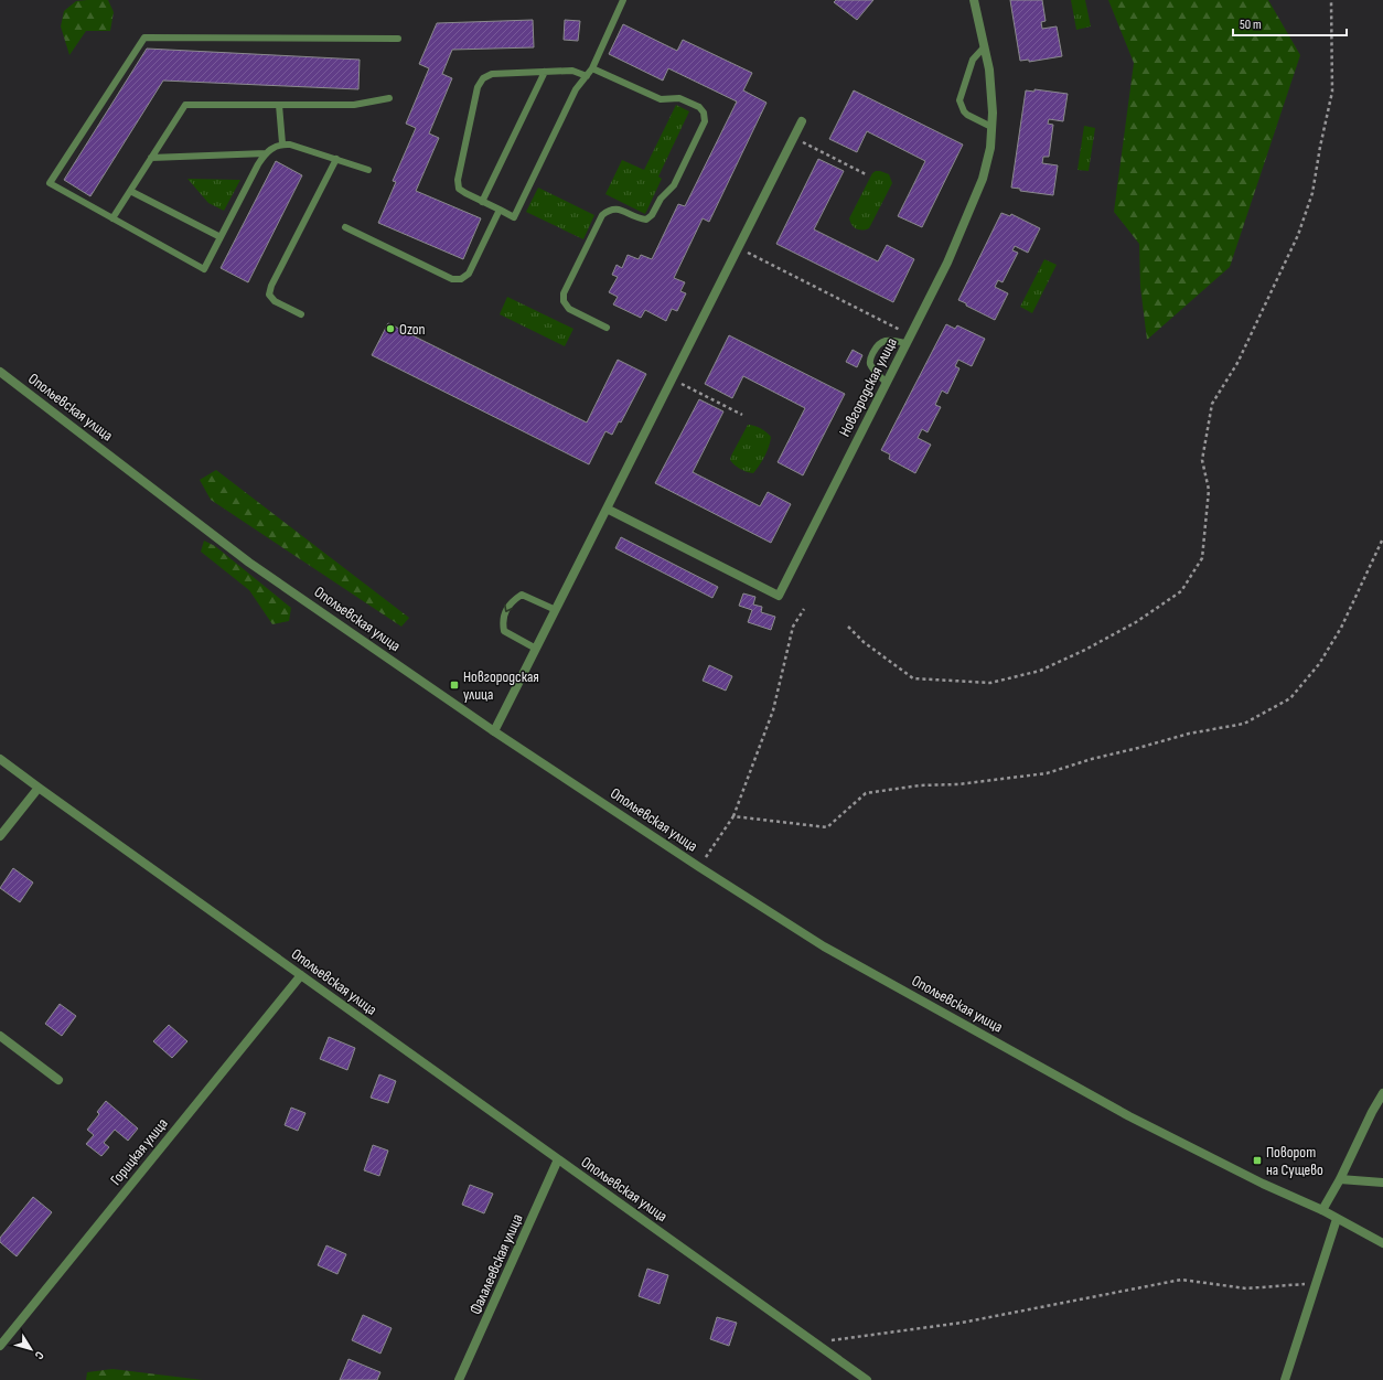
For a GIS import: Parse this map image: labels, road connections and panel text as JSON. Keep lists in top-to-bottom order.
{
  "streets": {
    "street": [
      "Новгородская улица",
      "Опольевская улица",
      "Горицкая улица",
      "Фалалеевская улица"
    ]
  },
  "crossings": [
    ["Опольевская улица", "Горицкая улица"],
    ["Опольевская улица", "Фалалеевская улица"]
  ],
  "places": {
    "other": ["Ozon"],
    "transit": ["Новгородская улица", "Поворот на Сущево"]
  },
  "scale_bar": "50 m",
  "north": "bottom right"
}
